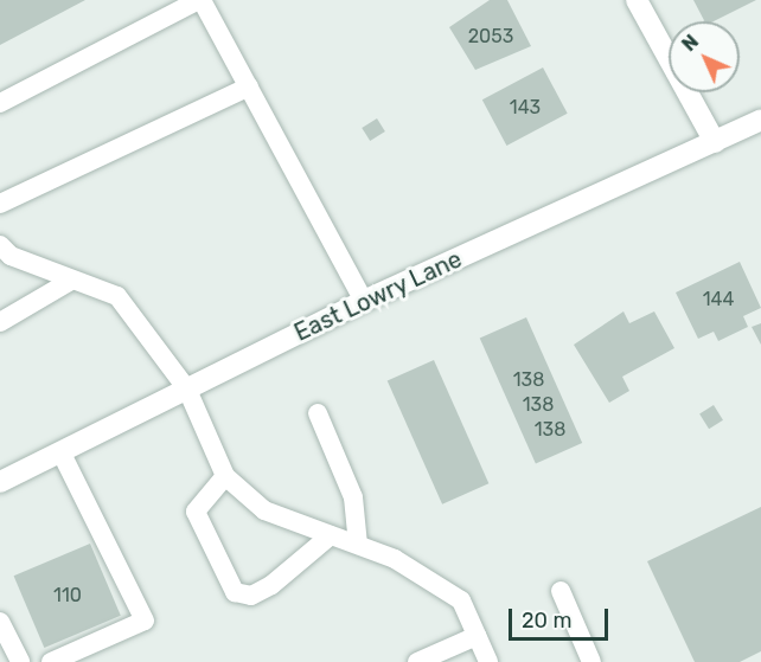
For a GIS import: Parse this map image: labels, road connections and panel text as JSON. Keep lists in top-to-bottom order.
{
  "streets": {
    "street": ["East Lowry Lane"]
  },
  "house_numbers": [
    "2053",
    "143",
    "144",
    "138",
    "138",
    "138",
    "110"
  ],
  "scale_bar": "20 m",
  "north": "top left"
}
